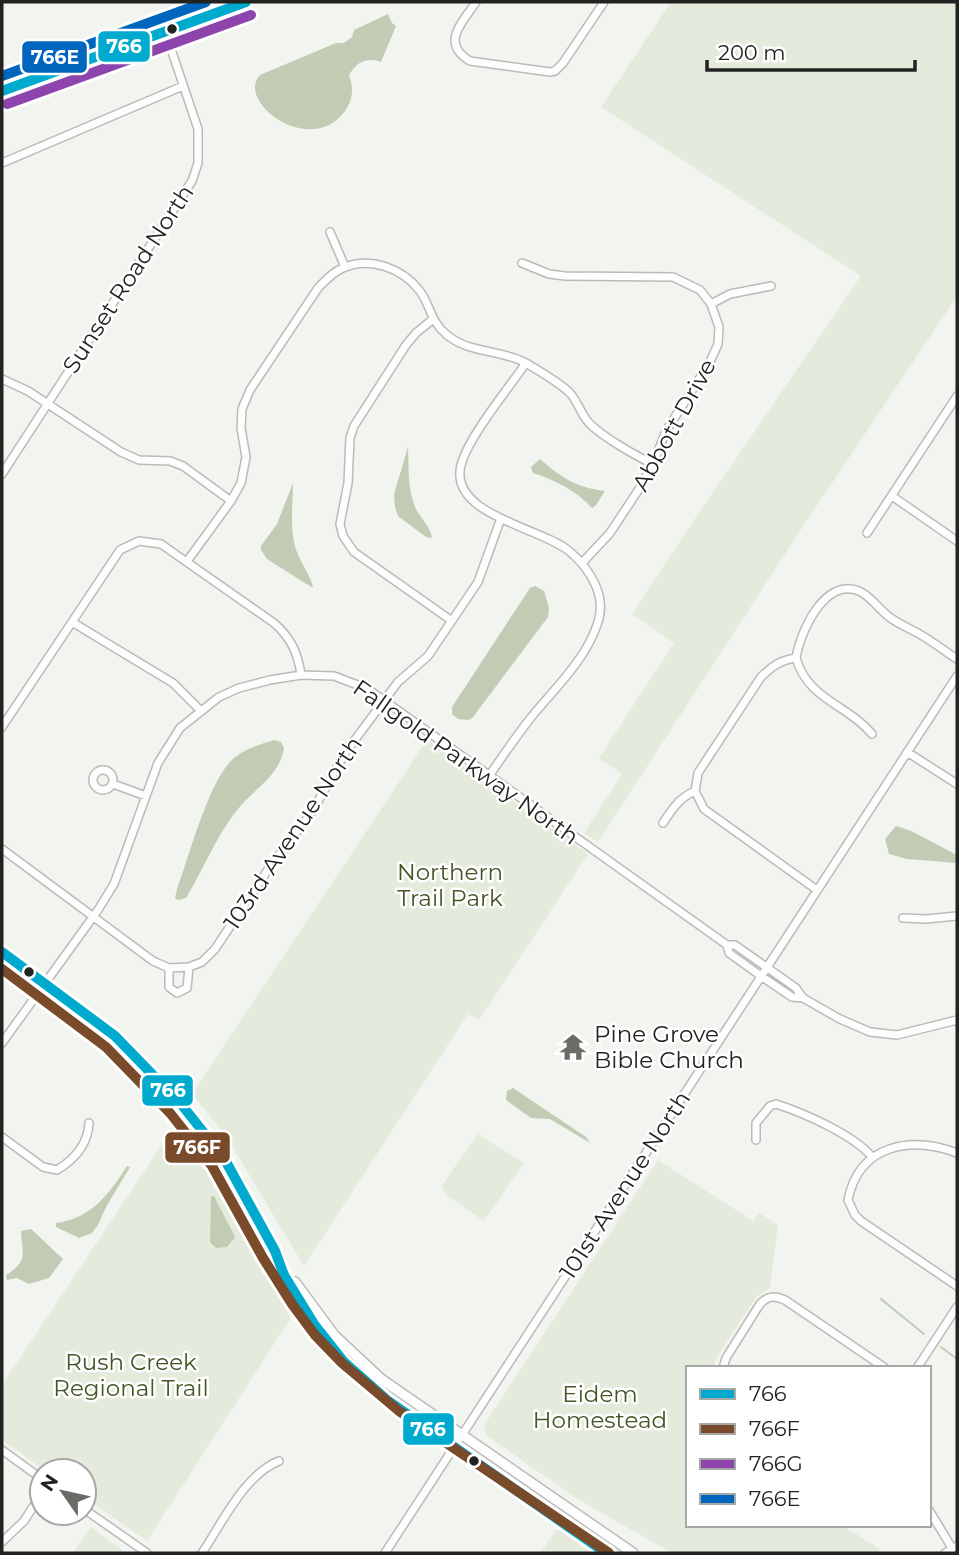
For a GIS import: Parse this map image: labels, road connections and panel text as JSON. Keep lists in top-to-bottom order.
{
  "streets": {
    "street": [
      "Sunset Road North",
      "Abbott Drive",
      "Fallgold Parkway North",
      "103rd Avenue North",
      "101st Avenue North"
    ]
  },
  "crossings": [
    ["Fallgold Parkway North", "103rd Avenue North"],
    ["Fallgold Parkway North", "101st Avenue North"]
  ],
  "parks": ["Northern Trail Park", "Rush Creek Regional Trail", "Eidem Homestead"],
  "places": {
    "temple": ["Pine Grove Bible Church"]
  },
  "lines": [
    "transit line 766",
    "transit line 766E",
    "transit line 766G",
    "transit line 766F"
  ],
  "legend": [
    "766",
    "766F",
    "766G",
    "766E"
  ],
  "scale_bar": "200 m",
  "north": "top left"
}
